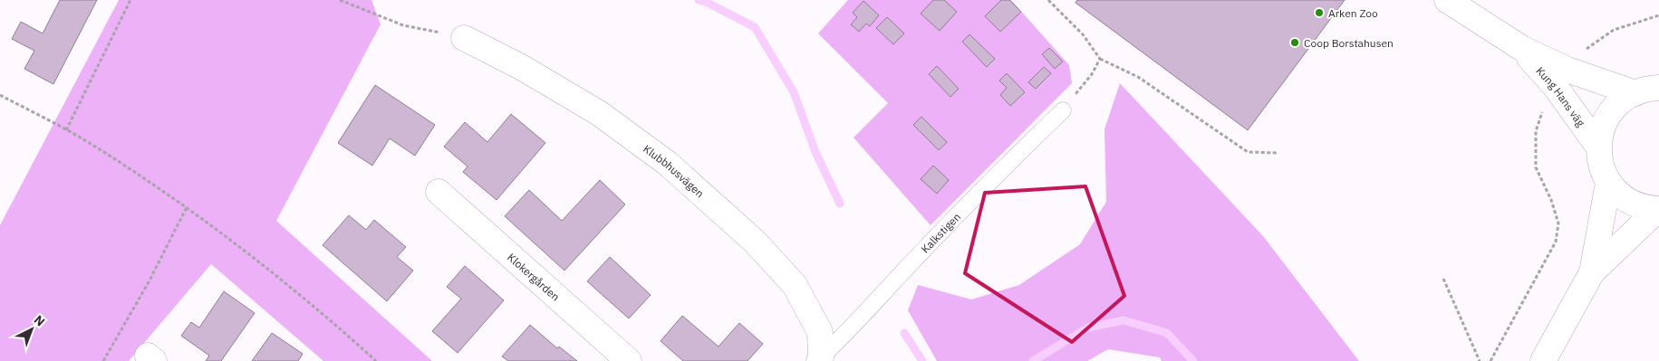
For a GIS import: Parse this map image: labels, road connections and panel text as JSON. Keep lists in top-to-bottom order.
{
  "streets": {
    "street": ["Kung Hans väg", "Klubbhusvägen", "Klokergården"],
    "lane": ["Kalkstigen"]
  },
  "crossings": [
    ["Klubbhusvägen", "Kalkstigen"]
  ],
  "places": ["Arken Zoo", "Coop Borstahusen"],
  "north": "top right"
}
